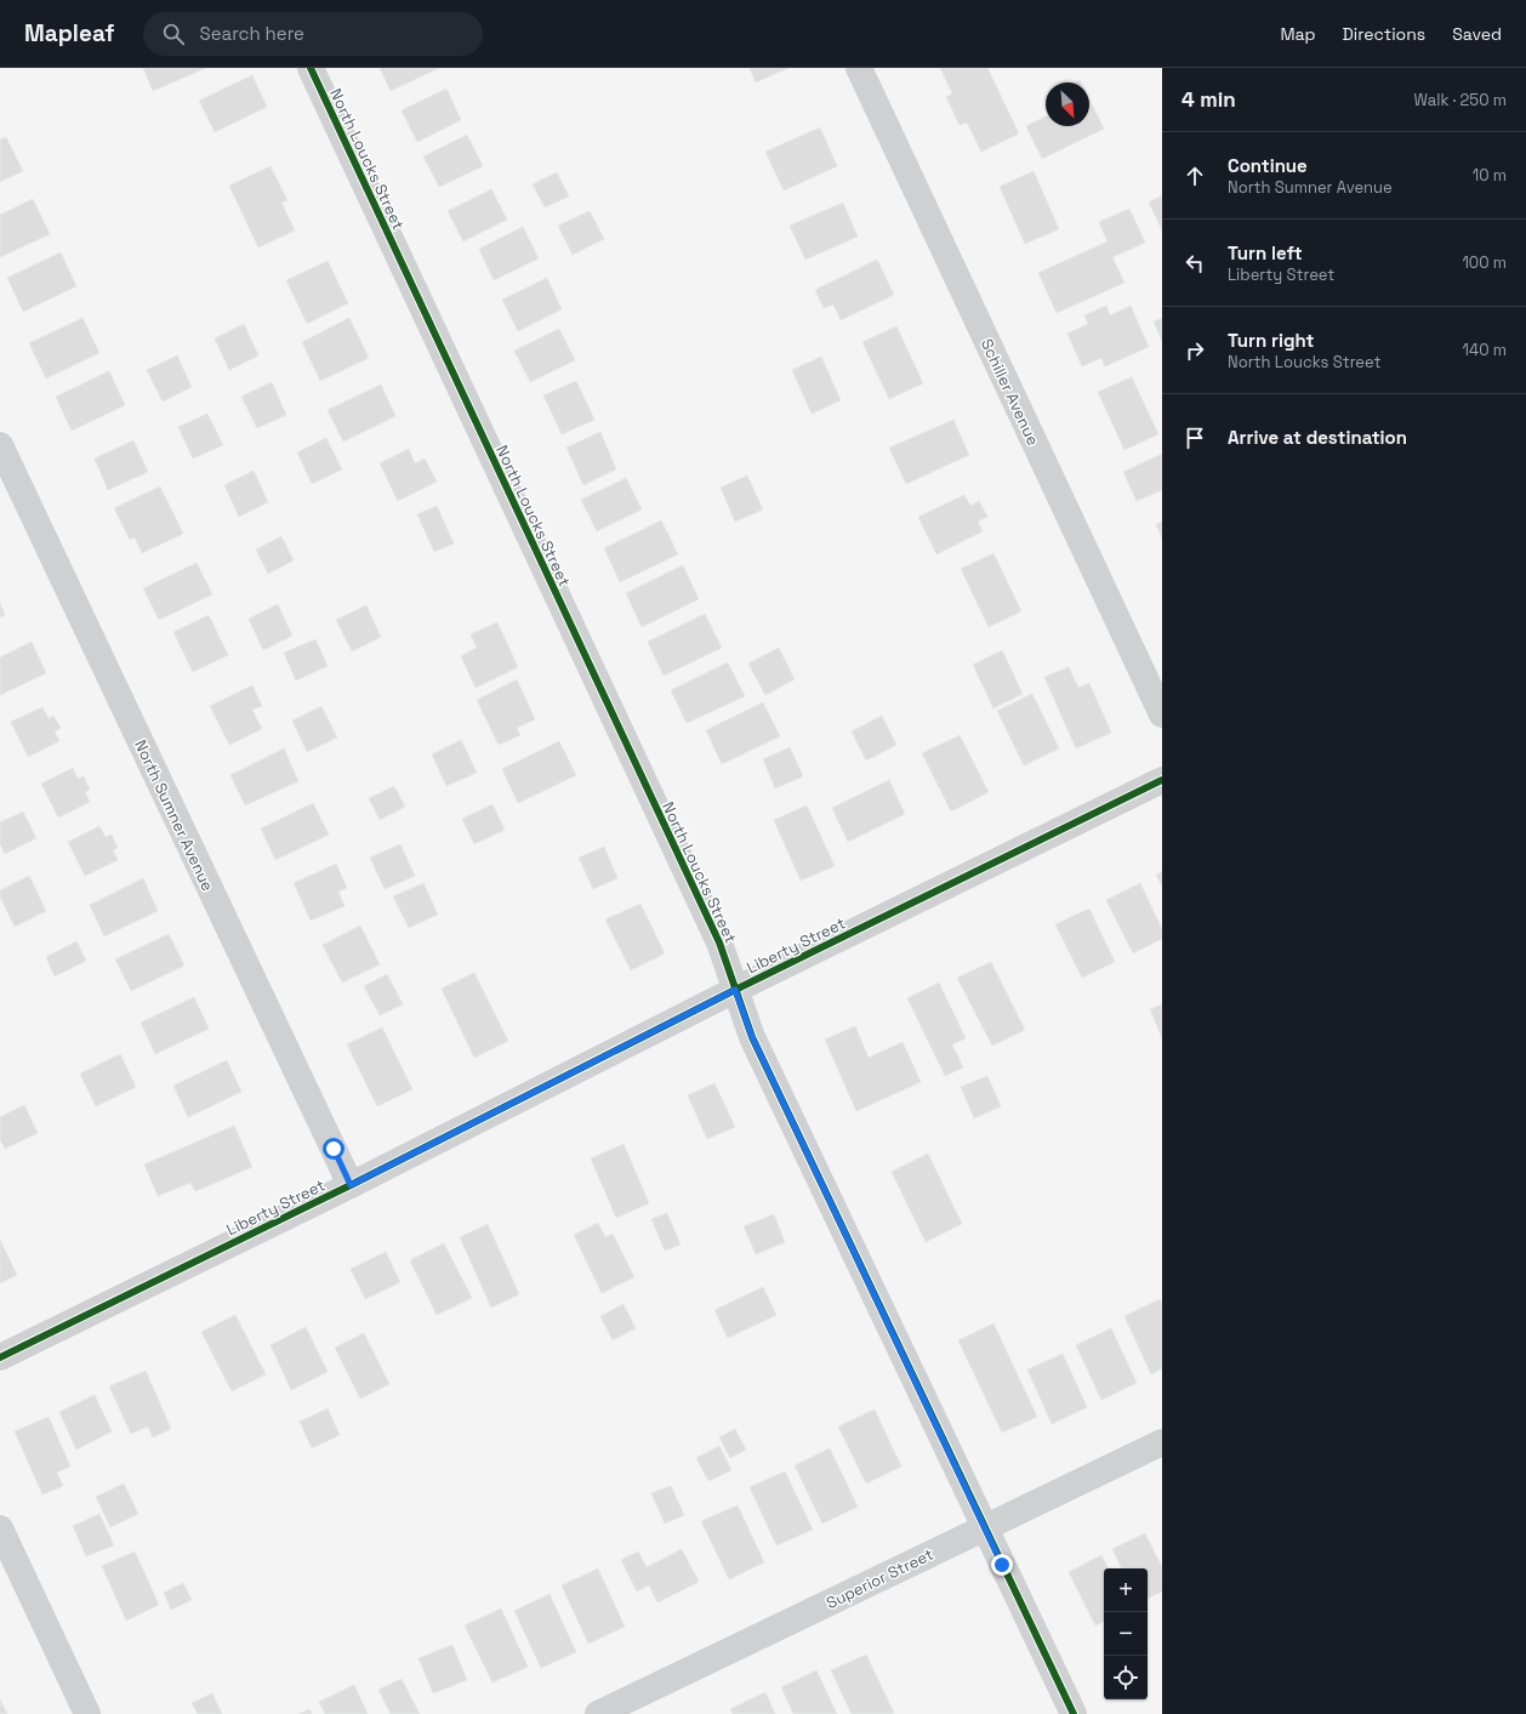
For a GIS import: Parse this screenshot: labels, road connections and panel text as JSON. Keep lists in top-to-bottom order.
{
  "streets": {
    "street": [
      "North Loucks Street",
      "Schiller Avenue",
      "North Sumner Avenue",
      "Liberty Street",
      "Superior Street"
    ]
  },
  "crossings": [
    ["North Loucks Street", "Liberty Street"],
    ["North Loucks Street", "Superior Street"],
    ["North Sumner Avenue", "Liberty Street"]
  ],
  "north": "bottom right",
  "page": {
    "header": "Mapleaf",
    "search": "Search here",
    "nav": ["Map", "Directions", "Saved"],
    "heading": ["4 min", "Walk · 250 m"],
    "list": [
      ["Continue", "North Sumner Avenue", "10 m"],
      ["Turn left", "Liberty Street", "100 m"],
      ["Turn right", "North Loucks Street", "140 m"],
      "Arrive at destination"
    ],
    "map_buttons": ["+", "−"]
  }
}
